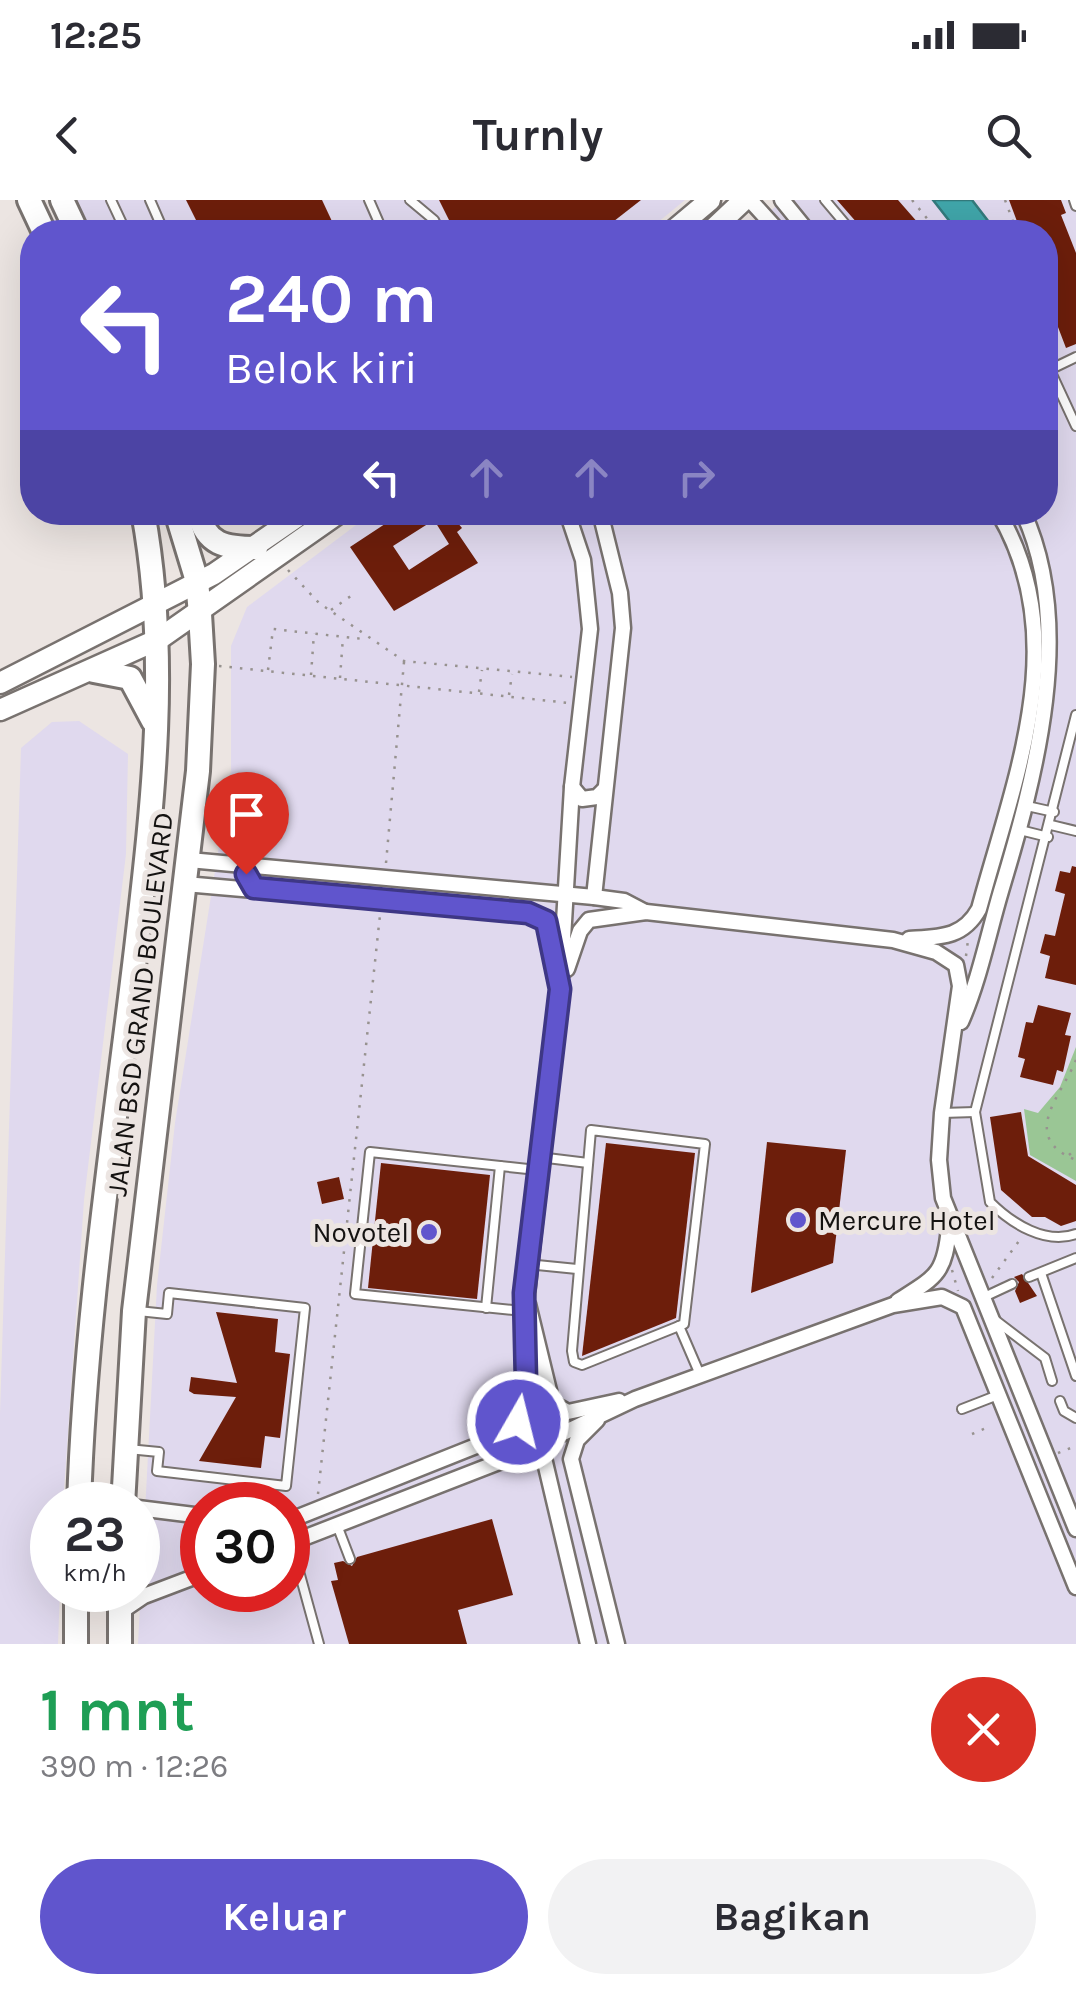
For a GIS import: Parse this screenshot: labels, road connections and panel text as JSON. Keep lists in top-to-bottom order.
{
  "streets": {
    "main road": ["JALAN BSD GRAND BOULEVARD"]
  },
  "places": ["Mercure Hotel", "Novotel"],
  "page": {
    "status": "12:25",
    "header": "Turnly",
    "turn": ["240 m", "Belok kiri"],
    "speed": "23 km/h",
    "limit": "30",
    "heading": ["1 mnt", "390 m · 12:26"],
    "buttons": ["Keluar", "Bagikan"]
  }
}
